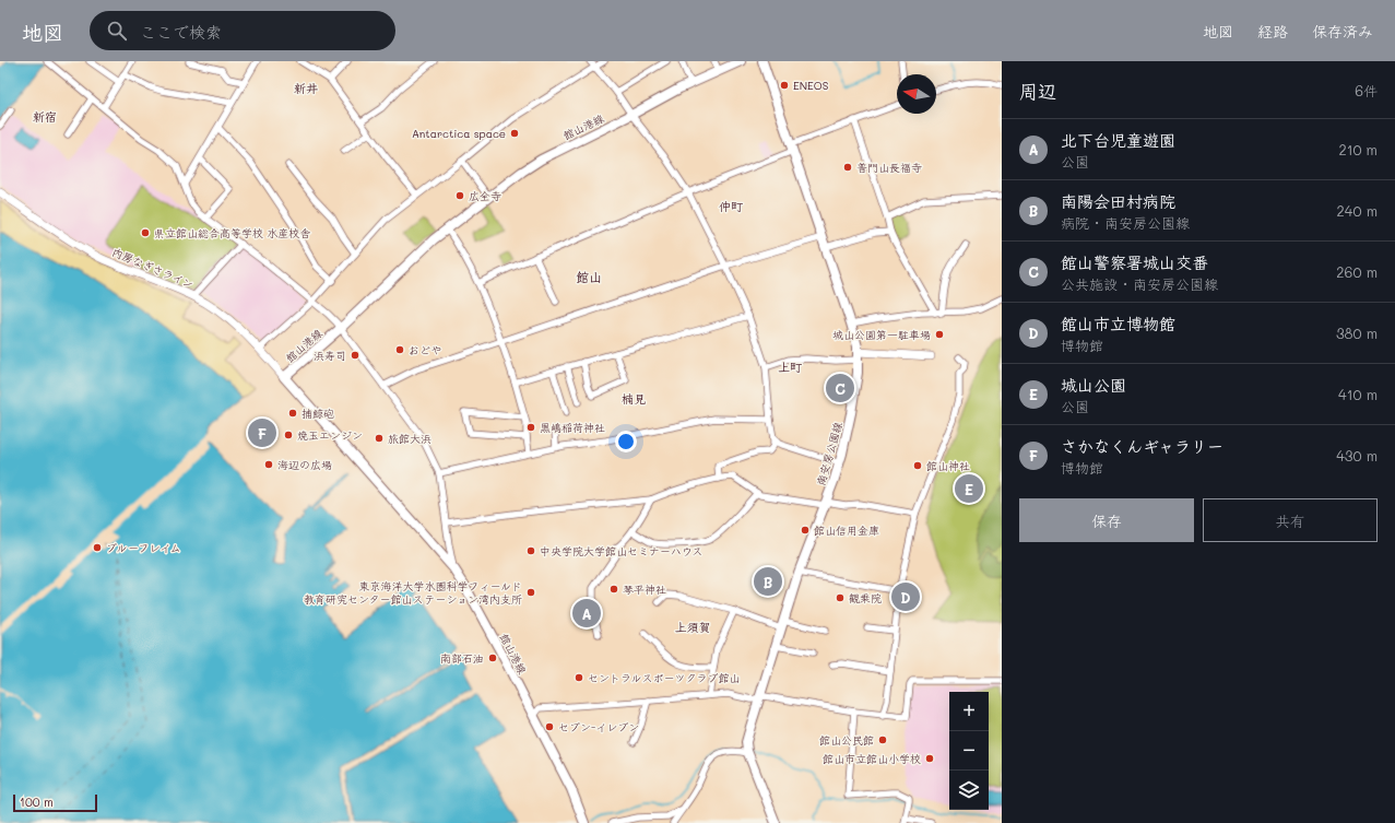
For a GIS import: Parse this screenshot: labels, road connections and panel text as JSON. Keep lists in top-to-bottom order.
{
  "streets": {
    "main road": ["館山港線", "南安房公園線"],
    "street": ["内房なぎさライン"]
  },
  "crossings": [
    ["館山港線", "内房なぎさライン"]
  ],
  "districts": [
    "新井",
    "新宿",
    "仲町",
    "館山",
    "上町",
    "楠見",
    "上須賀"
  ],
  "places": [
    "ENEOS",
    "Antarctica space",
    "普門山長福寺",
    "広全寺",
    "県立館山総合高等学校 水産校舎",
    "城山公園第一駐車場",
    "おどや",
    "浜寿司",
    "捕鯨砲",
    "黒嶋稲荷神社",
    "焼玉エンジン",
    "旅館大浜",
    "海辺の広場",
    "館山神社",
    "館山信用金庫",
    "ブルーフレイム",
    "中央学院大学館山セミナーハウス",
    "琴平神社",
    "東京海洋大学水圏科学フィールド 教育研究センター館山ステーション湾内支所",
    "観乗院",
    "南部石油",
    "セントラルスポーツクラブ館山",
    "セブン-イレブン",
    "館山公民館",
    "館山市立館山小学校"
  ],
  "scale_bar": "100 m",
  "north": "left",
  "page": {
    "header": "地図",
    "search": "ここで検索",
    "nav": ["地図", "経路", "保存済み"],
    "heading": ["周辺", "6件"],
    "list": [
      {
        "mark": "A",
        "name": "北下台児童遊園",
        "note": "公園",
        "value": "210 m"
      },
      {
        "mark": "B",
        "name": "南陽会田村病院",
        "note": "病院 · 南安房公園線",
        "value": "240 m"
      },
      {
        "mark": "C",
        "name": "館山警察署城山交番",
        "note": "公共施設 · 南安房公園線",
        "value": "260 m"
      },
      {
        "mark": "D",
        "name": "館山市立博物館",
        "note": "博物館",
        "value": "380 m"
      },
      {
        "mark": "E",
        "name": "城山公園",
        "note": "公園",
        "value": "410 m"
      },
      {
        "mark": "F",
        "name": "さかなくんギャラリー",
        "note": "博物館",
        "value": "430 m"
      }
    ],
    "pins": [
      "C",
      "F",
      "E",
      "B",
      "D",
      "A"
    ],
    "buttons": ["保存", "共有"],
    "map_buttons": ["+", "−"],
    "scale": "100 m"
  }
}
